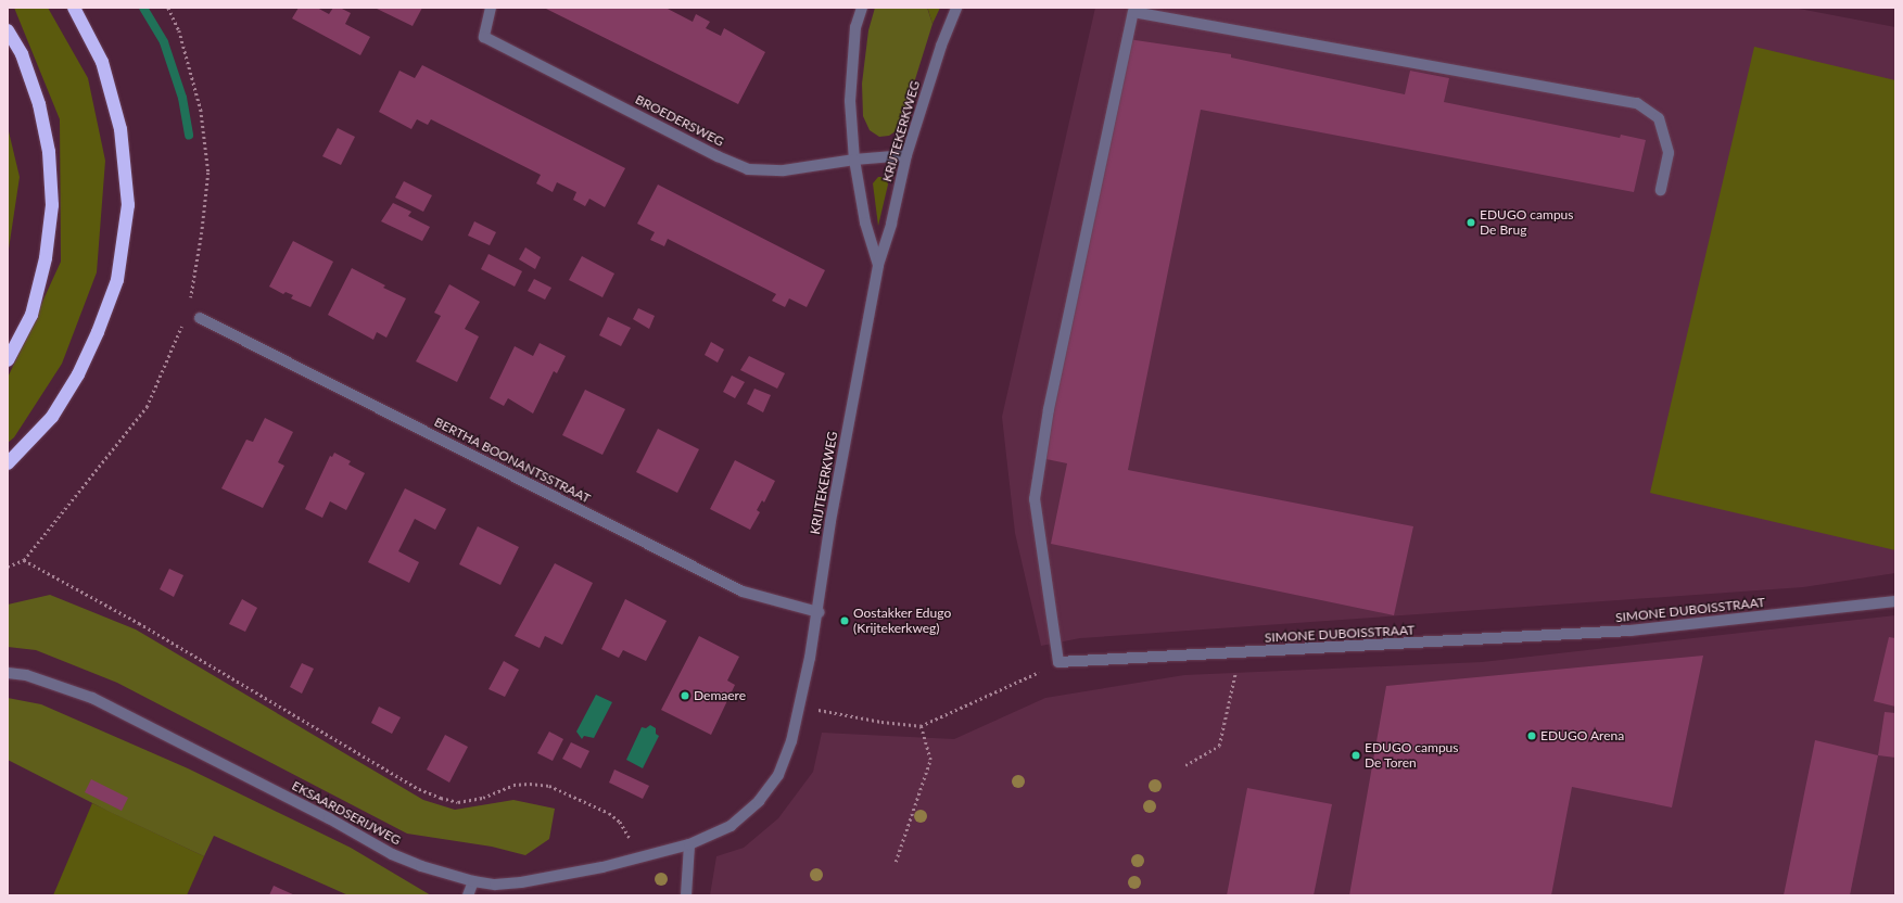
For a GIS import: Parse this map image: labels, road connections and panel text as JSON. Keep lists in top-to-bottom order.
{
  "streets": {
    "street": [
      "BROEDERSWEG",
      "KRIJTEKERKWEG",
      "BERTHA BOONANTSSTRAAT",
      "SIMONE DUBOISSTRAAT",
      "EKSAARDSERIJWEG"
    ]
  },
  "crossings": [
    ["BROEDERSWEG", "KRIJTEKERKWEG"],
    ["KRIJTEKERKWEG", "BERTHA BOONANTSSTRAAT"],
    ["KRIJTEKERKWEG", "EKSAARDSERIJWEG"]
  ],
  "places": [
    "EDUGO campus De Brug",
    "Oostakker Edugo (Krijtekerkweg)",
    "Demaere",
    "EDUGO Arena",
    "EDUGO campus De Toren"
  ]
}
